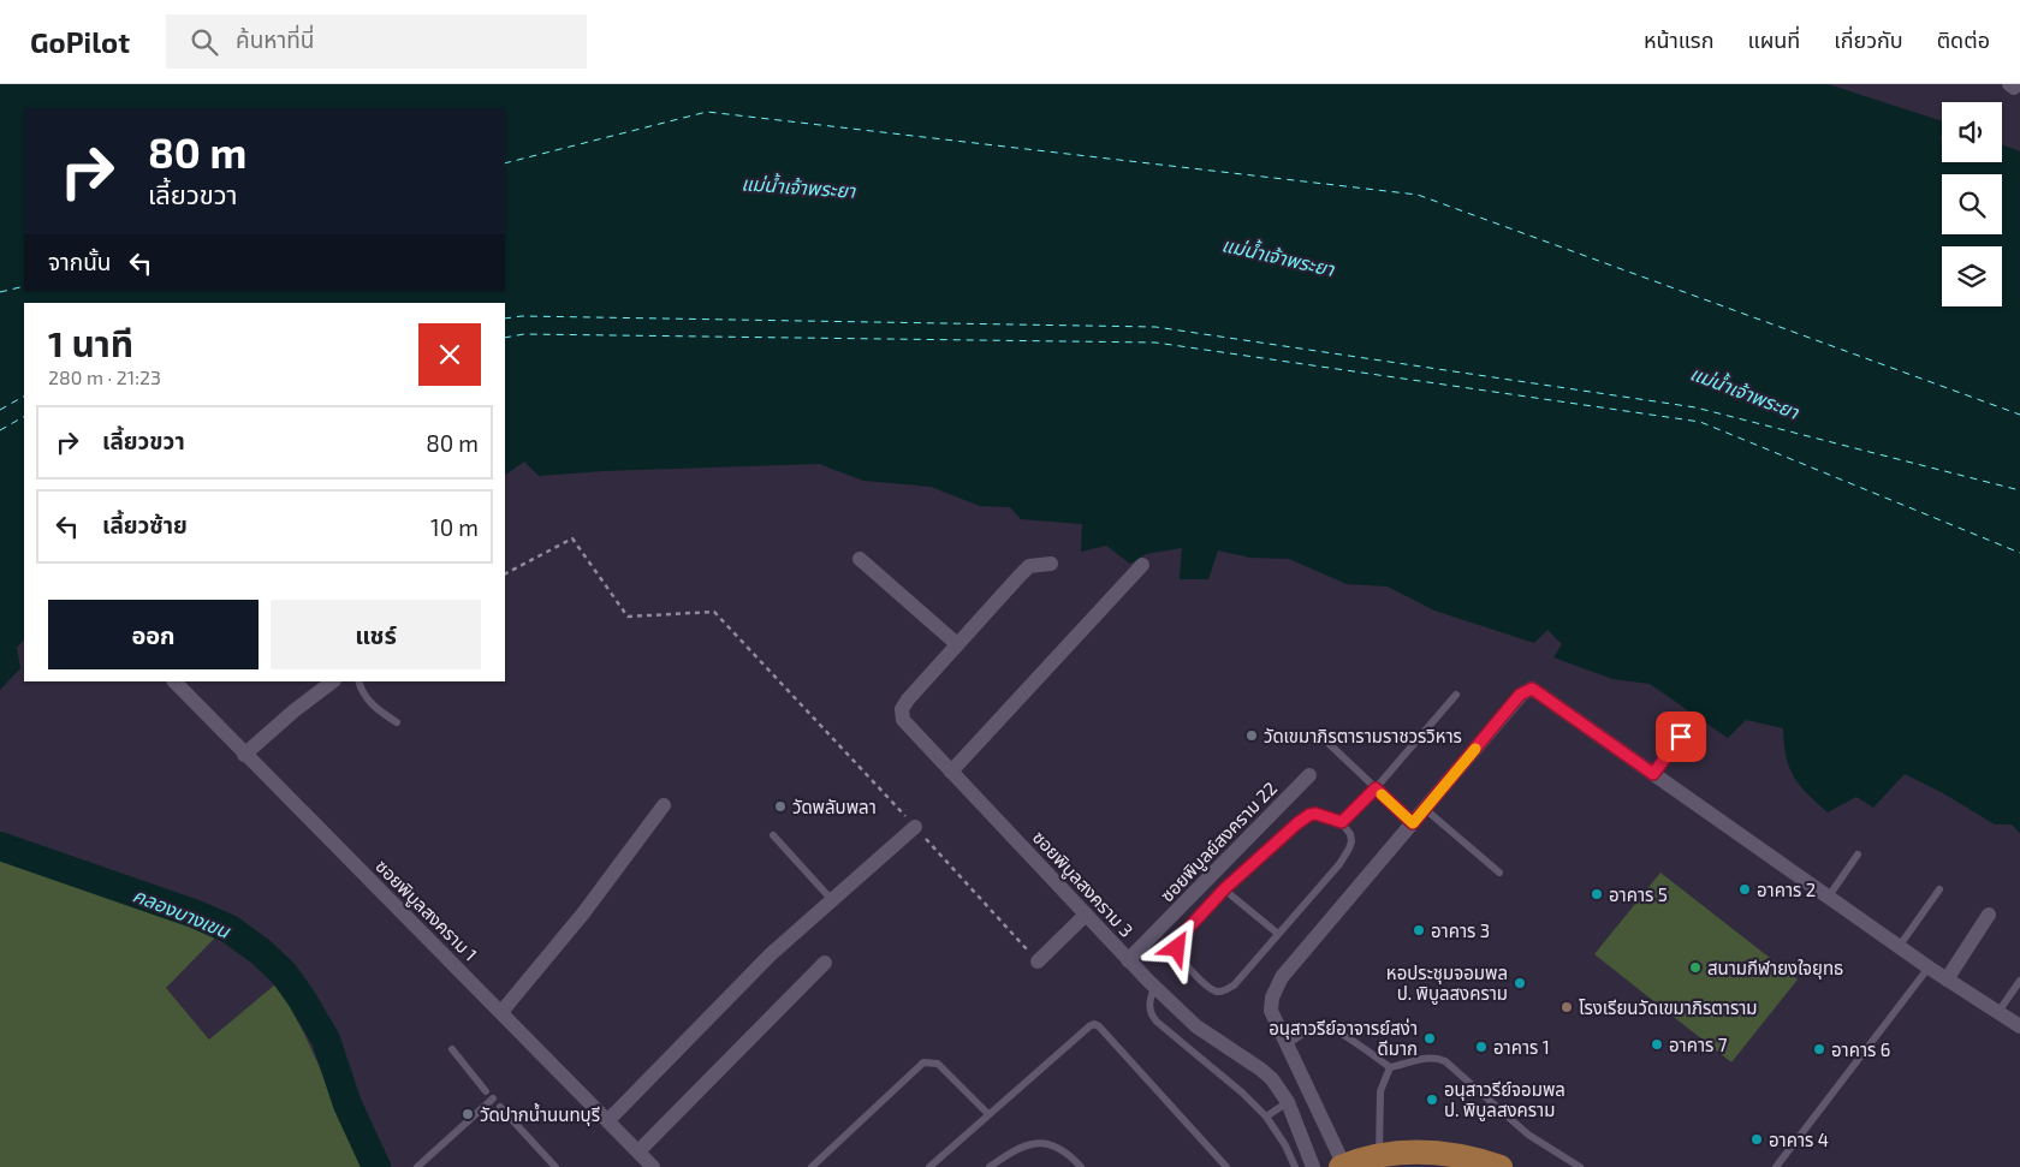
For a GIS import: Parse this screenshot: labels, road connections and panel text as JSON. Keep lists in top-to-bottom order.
{
  "streets": {
    "street": ["ซอยพิบูลย์สงคราม 22", "ซอยพิบูลสงคราม 3", "ซอยพิบูลสงคราม 1"]
  },
  "crossings": [
    ["ซอยพิบูลย์สงคราม 22", "ซอยพิบูลสงคราม 3"]
  ],
  "water": ["แม่น้ำเจ้าพระยา", "คลองบางเขน"],
  "places": [
    "วัดเขมาภิรตารามราชวรวิหาร",
    "วัดพลับพลา",
    "อาคาร 2",
    "อาคาร 5",
    "อาคาร 3",
    "สนามกีฬายงใจยุทธ",
    "หอประชุมจอมพล ป. พิบูลสงคราม",
    "โรงเรียนวัดเขมาภิรตาราม",
    "อนุสาวรีย์อาจารย์สง่า ดีมาก",
    "อาคาร 7",
    "อาคาร 1",
    "อาคาร 6",
    "อนุสาวรีย์จอมพล ป. พิบูลสงคราม",
    "วัดปากน้ำนนทบุรี",
    "อาคาร 4"
  ],
  "page": {
    "header": "GoPilot",
    "search": "ค้นหาที่นี่",
    "nav": [
      "หน้าแรก",
      "แผนที่",
      "เกี่ยวกับ",
      "ติดต่อ"
    ],
    "turn": ["80 m", "เลี้ยวขวา"],
    "then": "จากนั้น",
    "heading": ["1 นาที", "280 m · 21:23"],
    "list": [
      {
        "name": "เลี้ยวขวา",
        "value": "80 m"
      },
      {
        "name": "เลี้ยวซ้าย",
        "value": "10 m"
      }
    ],
    "buttons": ["ออก", "แชร์"]
  }
}
